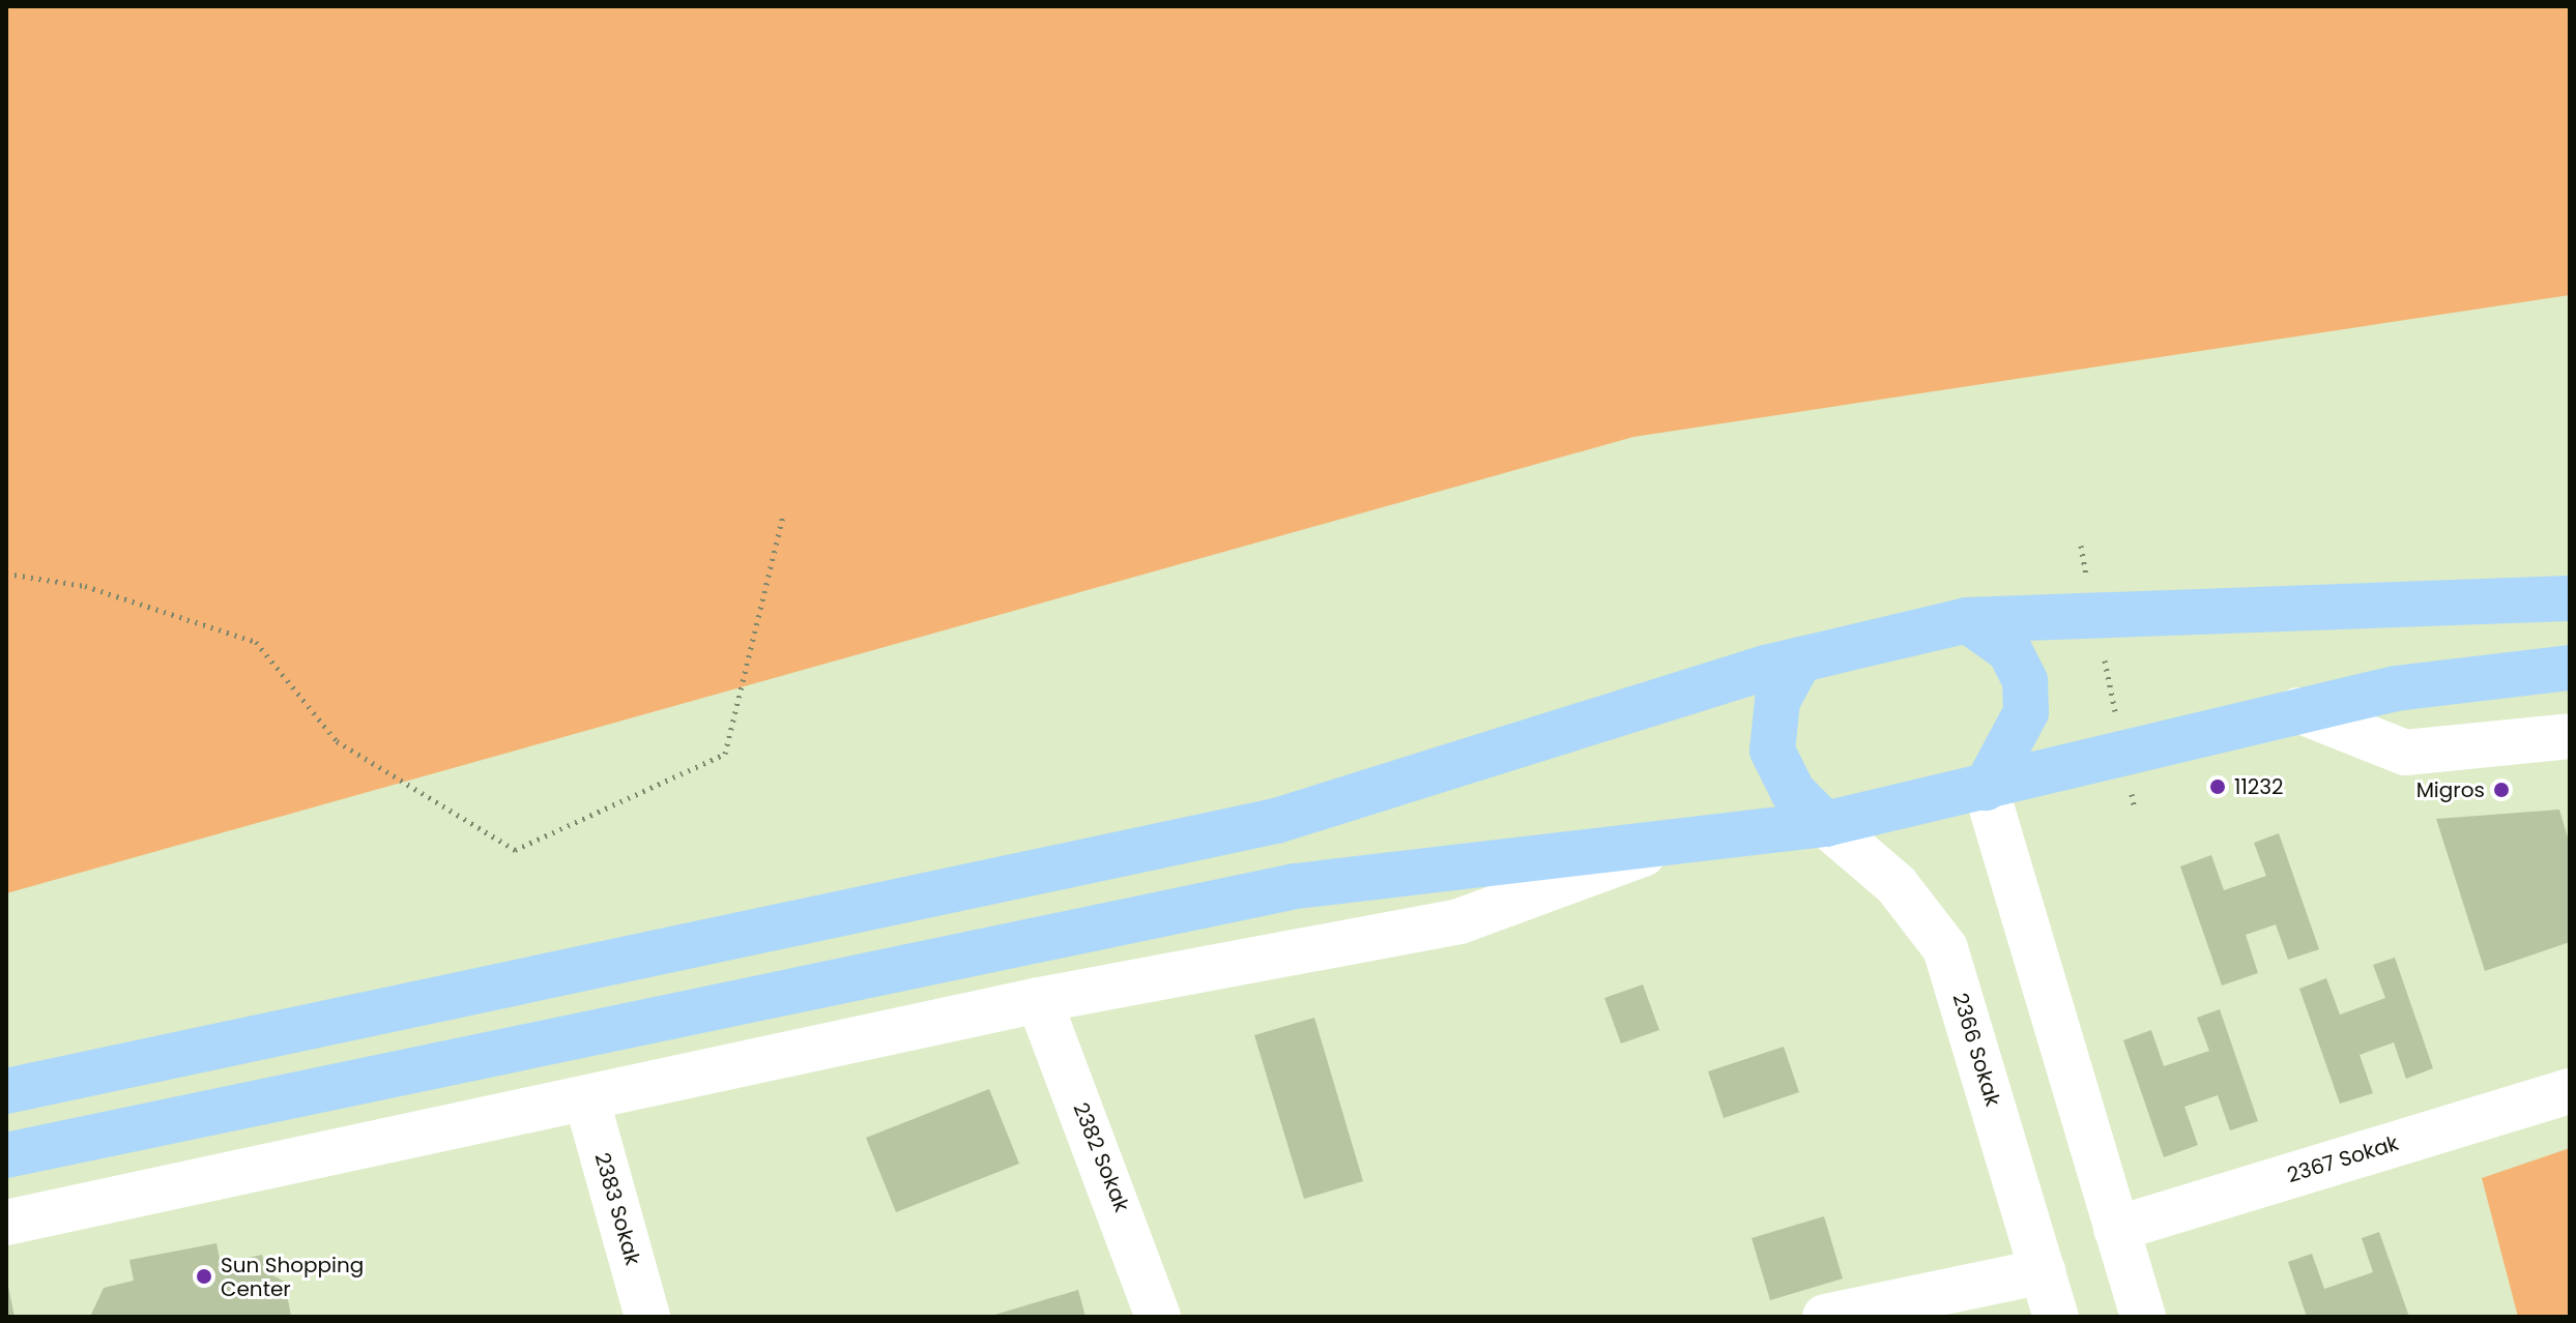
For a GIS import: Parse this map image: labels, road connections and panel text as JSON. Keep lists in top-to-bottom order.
{
  "streets": {
    "street": [
      "2366 Sokak",
      "2382 Sokak",
      "2367 Sokak",
      "2383 Sokak"
    ]
  },
  "places": ["11232", "Migros", "Sun Shopping Center"]
}
